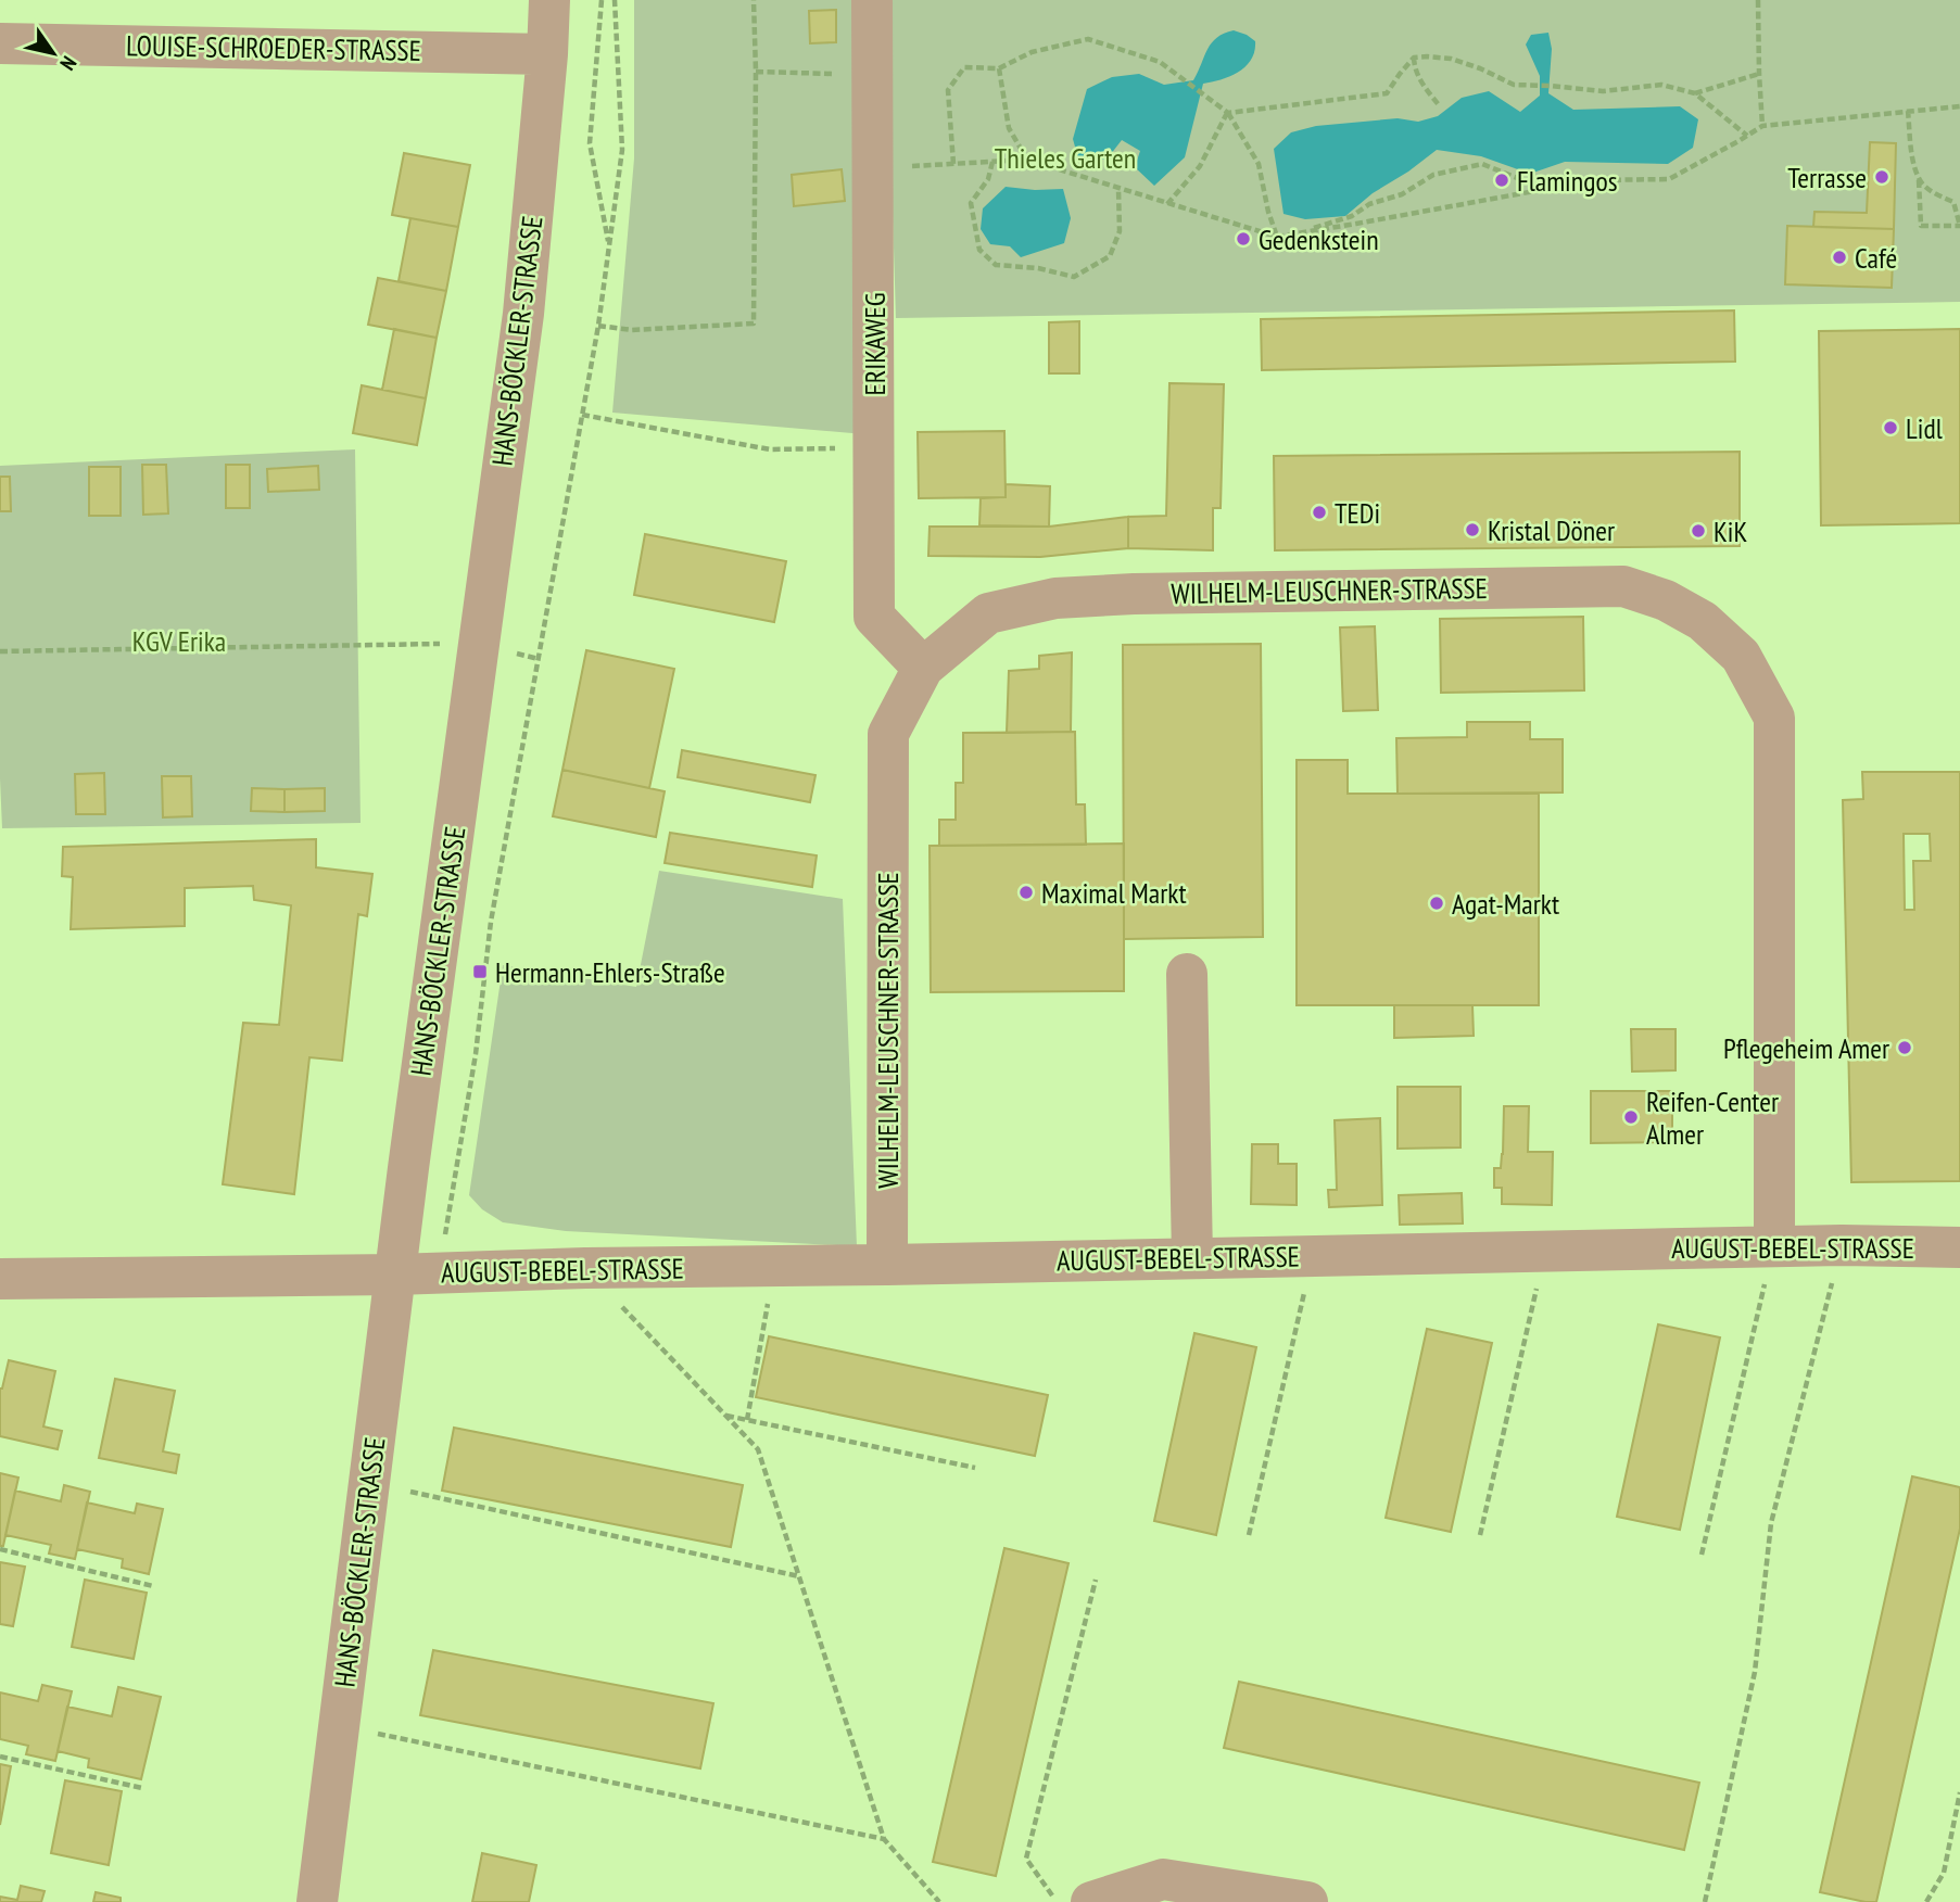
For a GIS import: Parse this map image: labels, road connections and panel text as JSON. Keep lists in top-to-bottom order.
{
  "streets": {
    "street": [
      "LOUISE-SCHROEDER-STRASSE",
      "HANS-BÖCKLER-STRASSE",
      "ERIKAWEG",
      "WILHELM-LEUSCHNER-STRASSE",
      "AUGUST-BEBEL-STRASSE"
    ]
  },
  "crossings": [
    ["LOUISE-SCHROEDER-STRASSE", "HANS-BÖCKLER-STRASSE"],
    ["HANS-BÖCKLER-STRASSE", "AUGUST-BEBEL-STRASSE"],
    ["ERIKAWEG", "WILHELM-LEUSCHNER-STRASSE"],
    ["WILHELM-LEUSCHNER-STRASSE", "AUGUST-BEBEL-STRASSE"]
  ],
  "parks": ["Thieles Garten", "KGV Erika"],
  "places": {
    "other": [
      "Terrasse",
      "Flamingos",
      "Gedenkstein",
      "Café",
      "Lidl",
      "TEDi",
      "Kristal Döner",
      "KiK",
      "Maximal Markt",
      "Agat-Markt",
      "Pflegeheim Amer",
      "Reifen-Center Almer"
    ],
    "transit": ["Hermann-Ehlers-Straße"]
  },
  "north": "bottom right"
}
